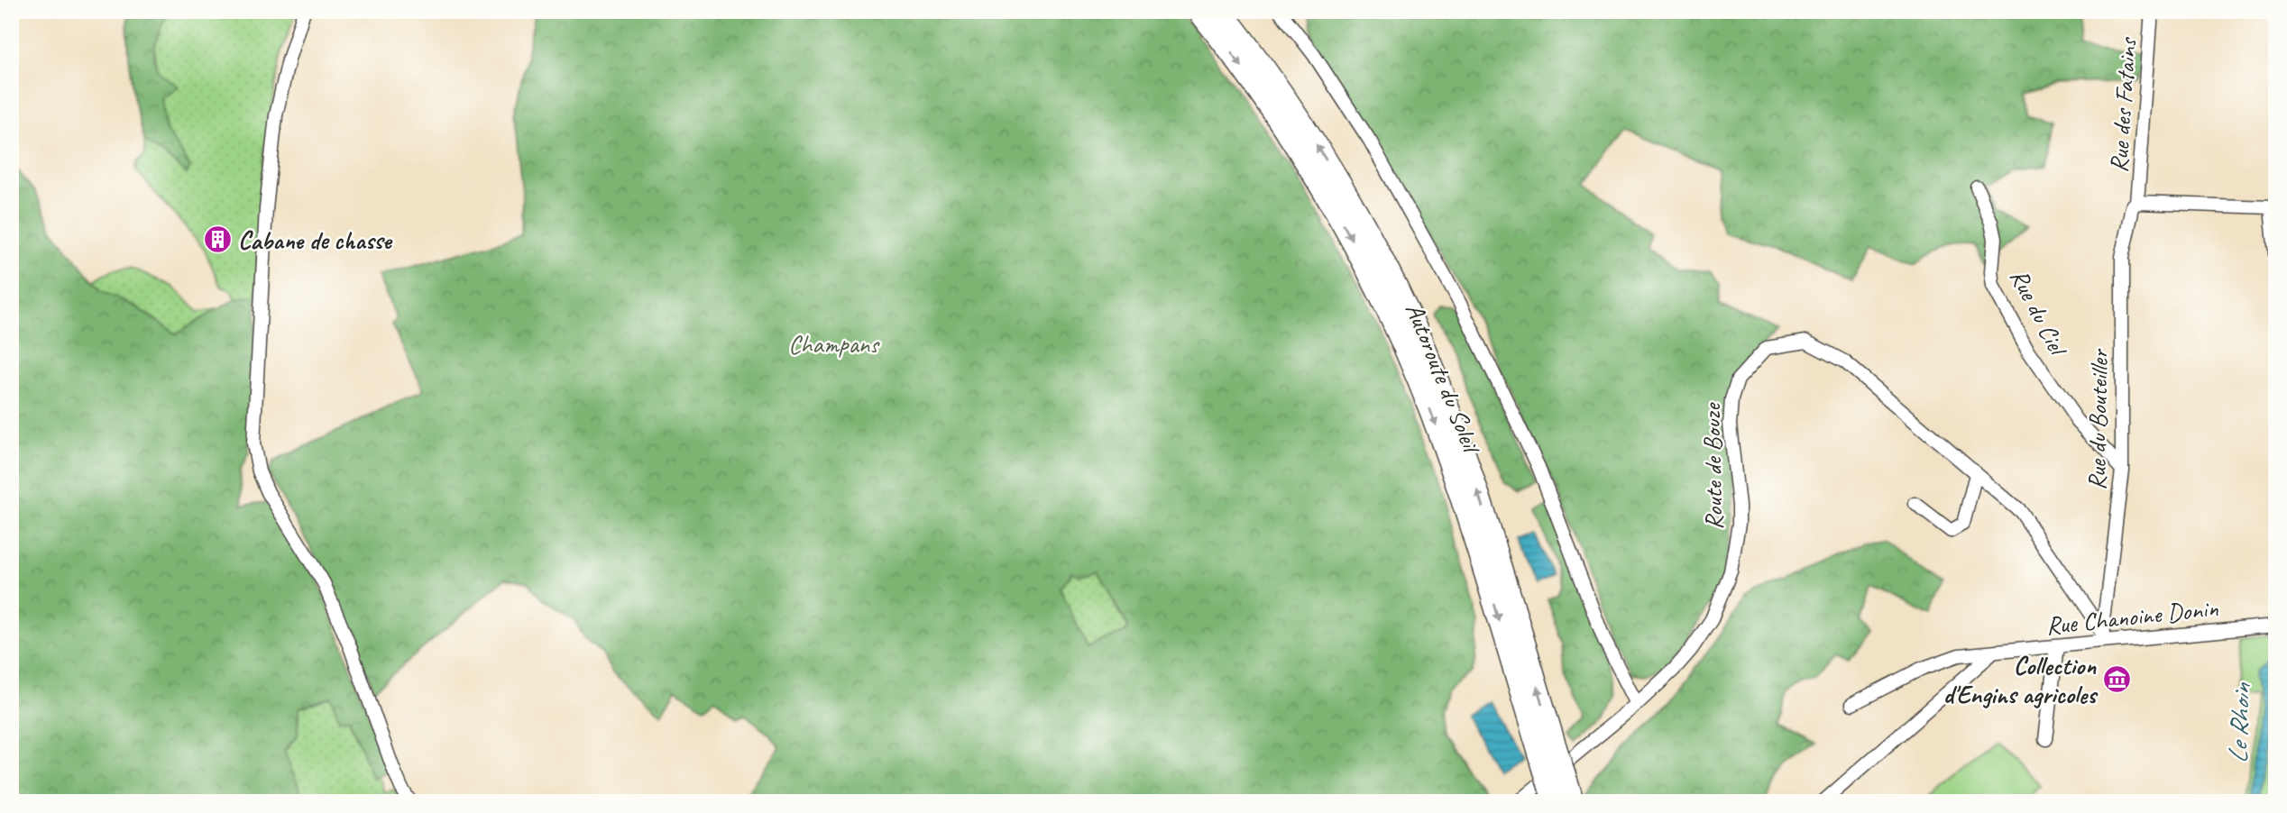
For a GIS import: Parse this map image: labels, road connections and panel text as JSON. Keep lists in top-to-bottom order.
{
  "streets": {
    "highway": ["Autoroute du Soleil"],
    "street": [
      "Rue des Fatains",
      "Rue du Ciel",
      "Rue du Bouteiller",
      "Route de Bouze",
      "Rue Chanoine Donin"
    ]
  },
  "crossings": [
    ["Rue des Fatains", "Rue du Bouteiller"],
    ["Rue du Ciel", "Rue du Bouteiller"],
    ["Rue du Bouteiller", "Route de Bouze"],
    ["Rue du Bouteiller", "Rue Chanoine Donin"],
    ["Route de Bouze", "Rue Chanoine Donin"]
  ],
  "water": ["Le Rhoin"],
  "parks": ["Champans"],
  "places": {
    "building": ["Cabane de chasse"],
    "museum": ["Collection d'Engins agricoles"]
  }
}
